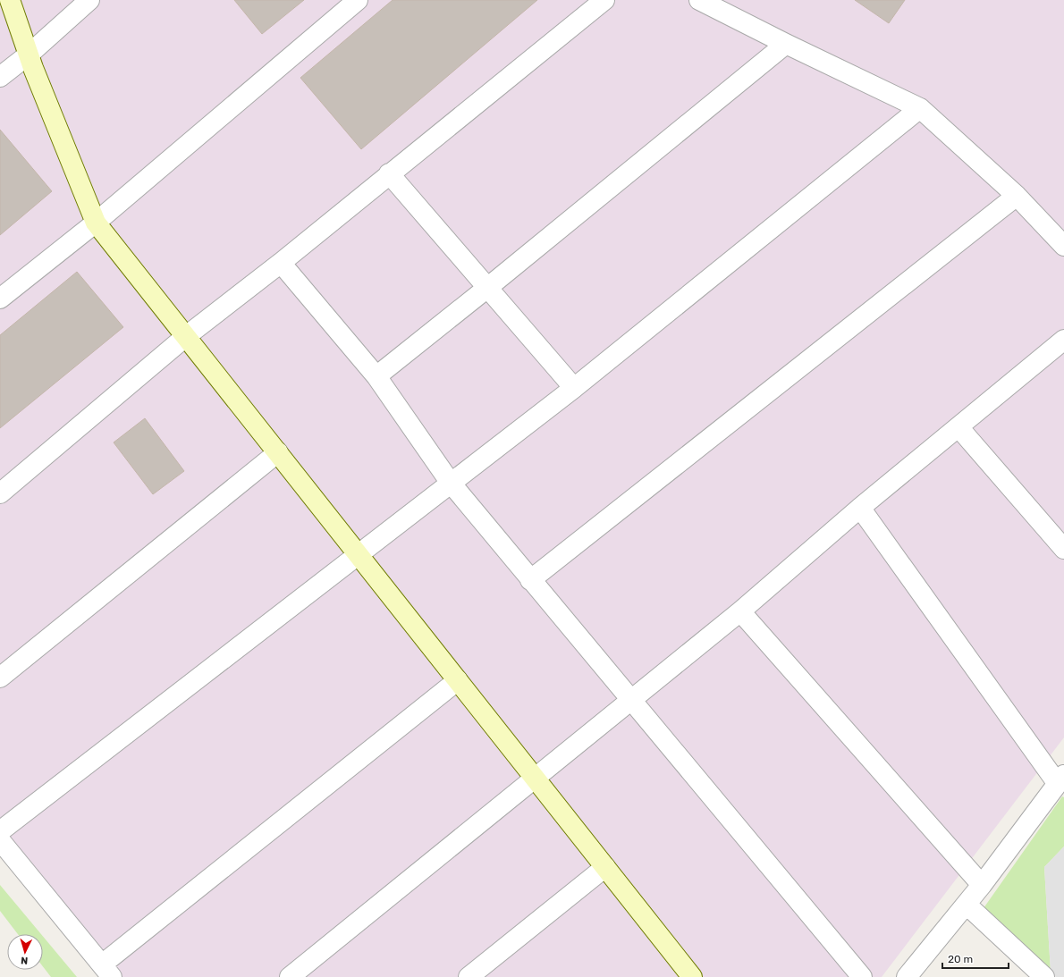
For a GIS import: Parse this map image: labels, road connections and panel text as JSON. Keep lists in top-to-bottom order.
{
  "scale_bar": "20 m",
  "north": "bottom"
}
